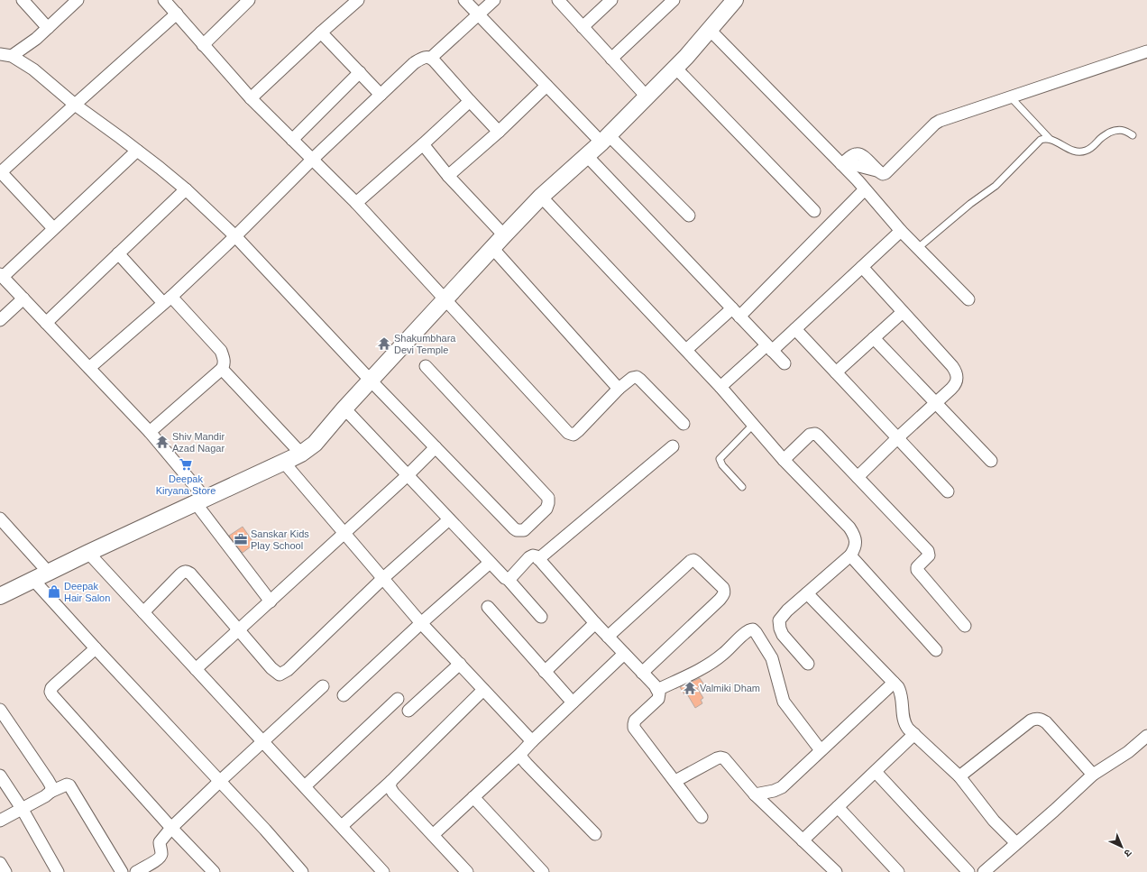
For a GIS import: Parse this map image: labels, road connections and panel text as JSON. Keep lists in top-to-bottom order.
{
  "places": {
    "temple": ["Shakumbhara Devi Temple", "Shiv Mandir Azad Nagar", "Valmiki Dham"],
    "supermarket": ["Deepak Kiryana Store"],
    "office": ["Sanskar Kids Play School"],
    "shop": ["Deepak Hair Salon"]
  },
  "north": "bottom right"
}
